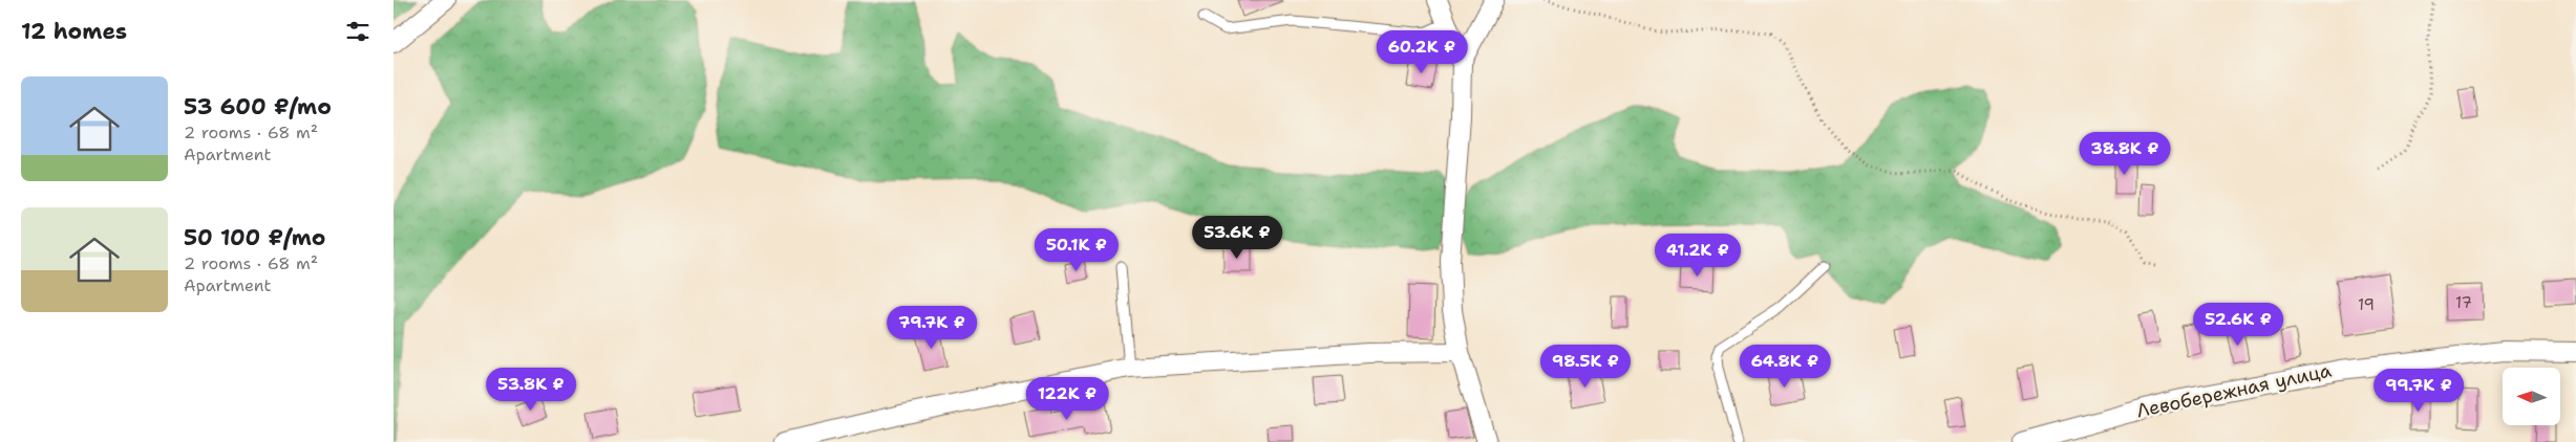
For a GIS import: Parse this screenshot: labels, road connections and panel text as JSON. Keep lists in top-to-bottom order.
{
  "streets": {
    "street": ["Левобережная улица"]
  },
  "house_numbers": ["17", "19"],
  "north": "left",
  "page": {
    "heading": "12 homes",
    "price": [
      "60.2K ₽",
      "38.8K ₽",
      "53.6K ₽",
      "50.1K ₽",
      "41.2K ₽",
      "52.6K ₽",
      "79.7K ₽",
      "98.5K ₽",
      "64.8K ₽",
      "53.8K ₽",
      "99.7K ₽",
      "122K ₽"
    ],
    "list": [
      {
        "name": "53 600 ₽/mo",
        "note": "2 rooms · 68 m² · Apartment"
      },
      {
        "name": "50 100 ₽/mo",
        "note": "2 rooms · 68 m² · Apartment"
      }
    ]
  }
}
